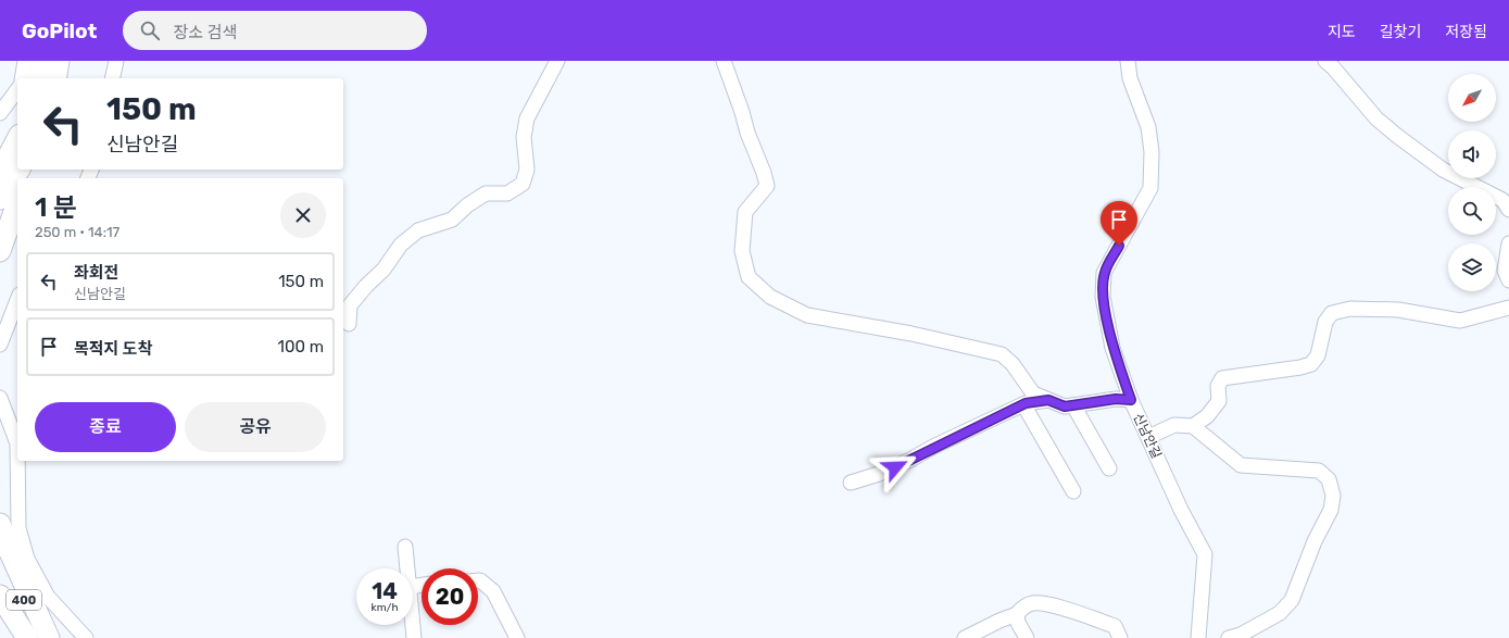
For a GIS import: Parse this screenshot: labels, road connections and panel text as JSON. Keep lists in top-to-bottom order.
{
  "streets": {
    "highway": ["400"],
    "street": ["신남안길"]
  },
  "north": "bottom left",
  "page": {
    "header": "GoPilot",
    "search": "장소 검색",
    "nav": ["지도", "길찾기", "저장됨"],
    "turn": ["150 m", "신남안길"],
    "heading": ["1 분", "250 m · 14:17"],
    "list": [
      {
        "name": "좌회전",
        "note": "신남안길",
        "value": "150 m"
      },
      {
        "name": "목적지 도착",
        "value": "100 m"
      }
    ],
    "buttons": ["종료", "공유"],
    "speed": "14 km/h",
    "limit": "20"
  }
}
